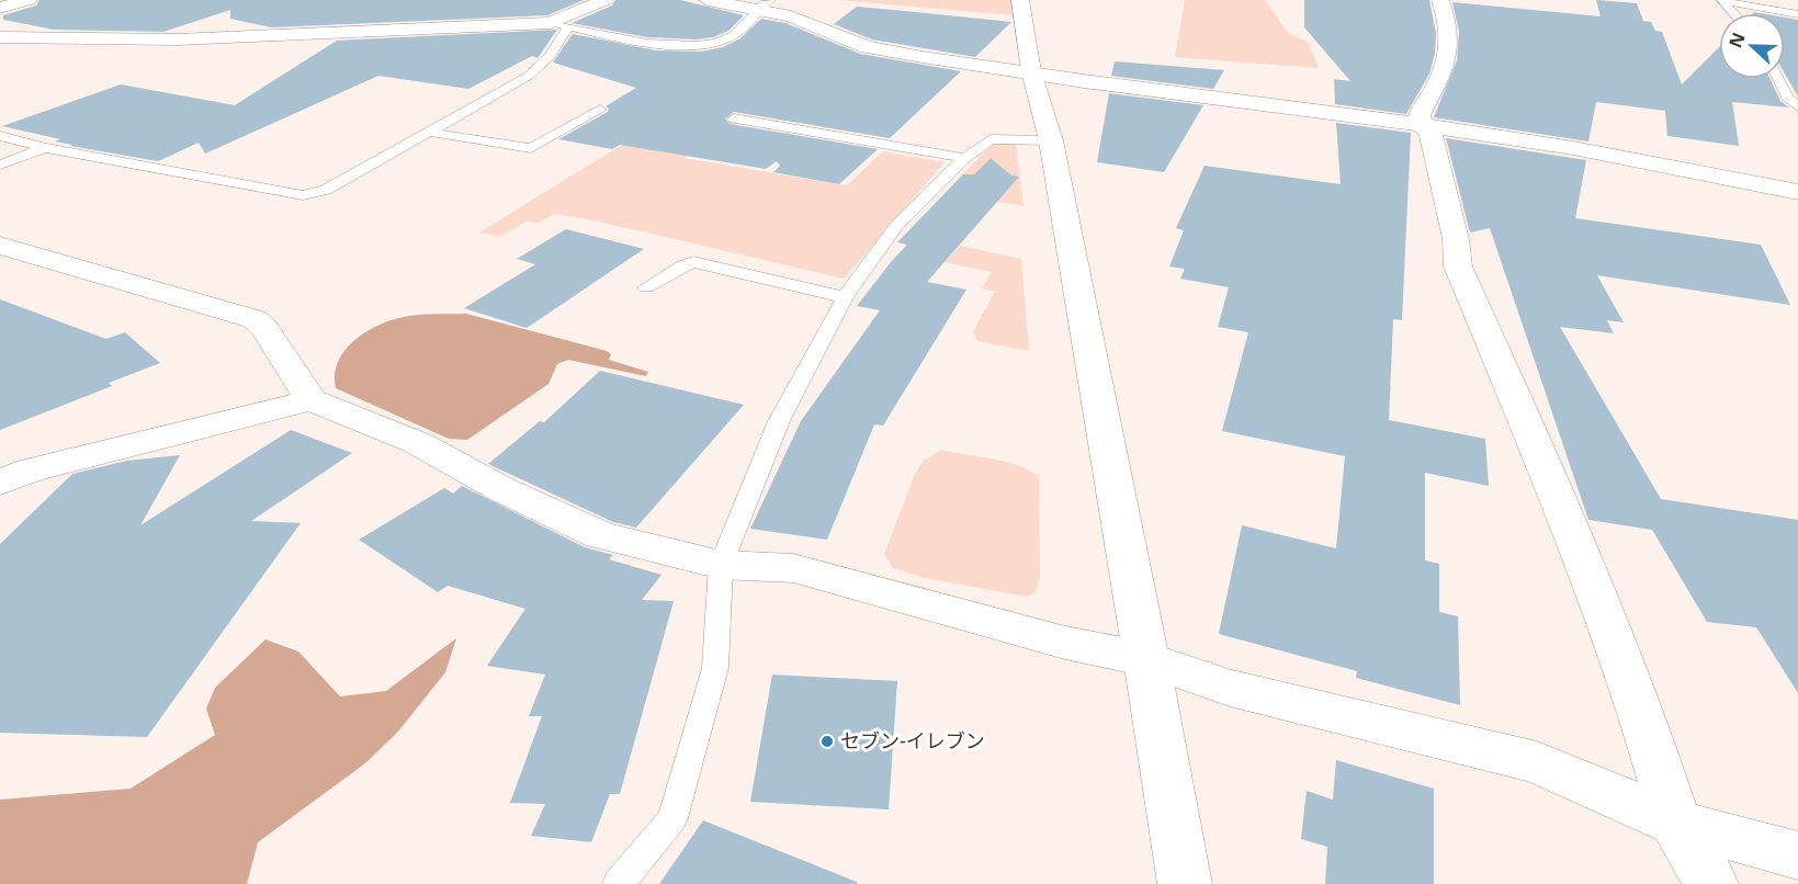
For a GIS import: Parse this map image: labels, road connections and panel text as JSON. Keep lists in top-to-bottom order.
{
  "places": ["セブン-イレブン"],
  "north": "left"
}
